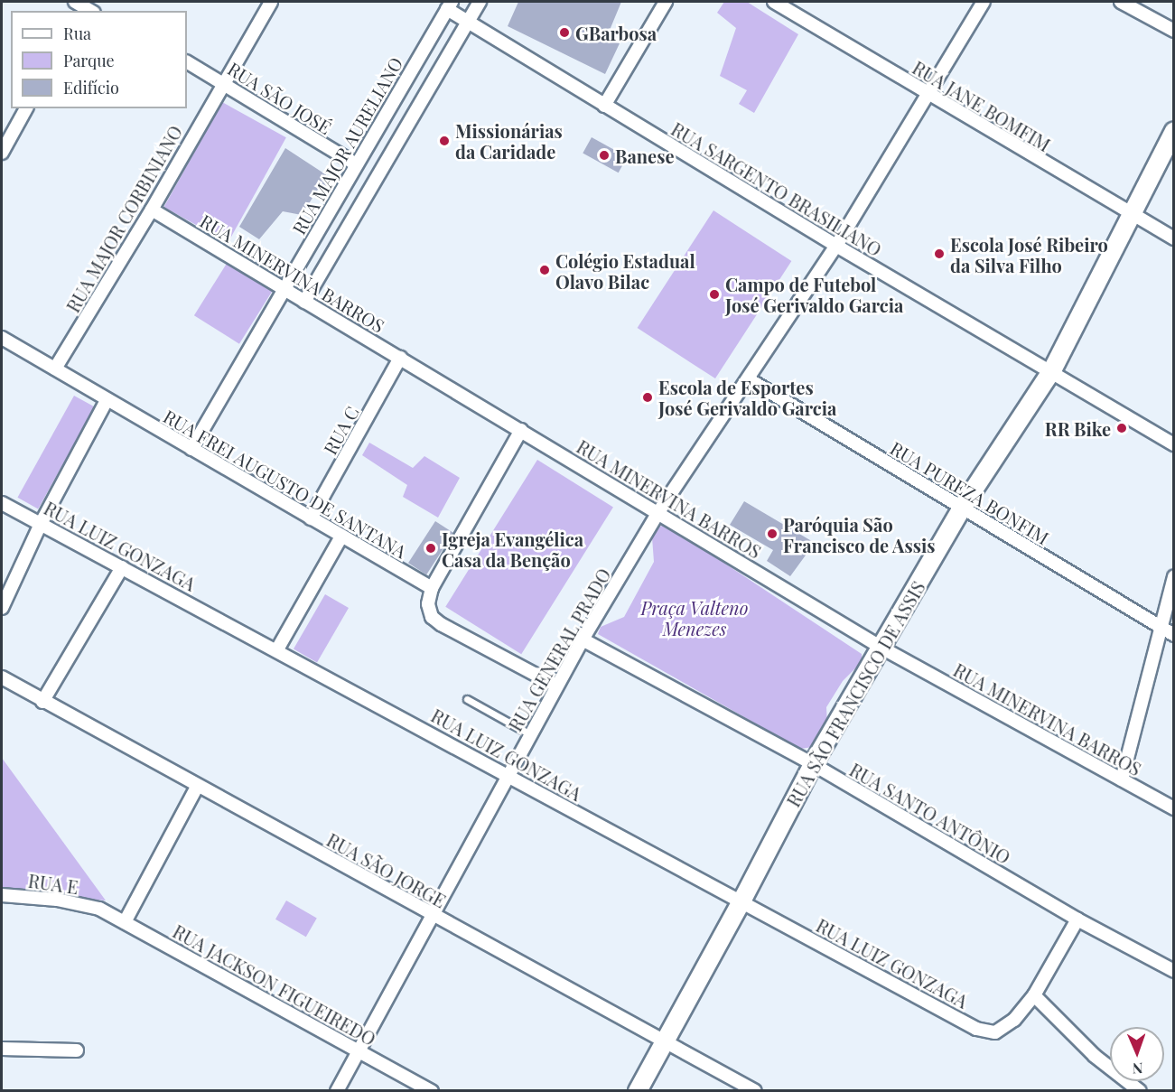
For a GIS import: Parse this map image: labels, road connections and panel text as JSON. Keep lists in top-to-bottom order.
{
  "streets": {
    "street": [
      "RUA SÃO JOSÉ",
      "RUA JANE BOMFIM",
      "RUA MAJOR AURELIANO",
      "RUA SARGENTO BRASILIANO",
      "RUA MAJOR CORBINIANO",
      "RUA MINERVINA BARROS",
      "RUA C",
      "RUA FREI AUGUSTO DE SANTANA",
      "RUA PUREZA BONFIM",
      "RUA LUIZ GONZAGA",
      "RUA GENERAL PRADO",
      "RUA SÃO FRANCISCO DE ASSIS",
      "RUA SANTO ANTÔNIO",
      "RUA SÃO JORGE",
      "RUA E",
      "RUA JACKSON FIGUEIREDO"
    ]
  },
  "crossings": [
    ["RUA SÃO JOSÉ", "RUA MAJOR AURELIANO"],
    ["RUA SÃO JOSÉ", "RUA MAJOR CORBINIANO"],
    ["RUA JANE BOMFIM", "RUA GENERAL PRADO"],
    ["RUA JANE BOMFIM", "RUA SÃO FRANCISCO DE ASSIS"],
    ["RUA MAJOR AURELIANO", "RUA SARGENTO BRASILIANO"],
    ["RUA MAJOR AURELIANO", "RUA MINERVINA BARROS"],
    ["RUA MAJOR AURELIANO", "RUA FREI AUGUSTO DE SANTANA"],
    ["RUA SARGENTO BRASILIANO", "RUA GENERAL PRADO"],
    ["RUA SARGENTO BRASILIANO", "RUA SÃO FRANCISCO DE ASSIS"],
    ["RUA MAJOR CORBINIANO", "RUA MINERVINA BARROS"],
    ["RUA MAJOR CORBINIANO", "RUA FREI AUGUSTO DE SANTANA"],
    ["RUA MINERVINA BARROS", "RUA C"],
    ["RUA MINERVINA BARROS", "RUA GENERAL PRADO"],
    ["RUA MINERVINA BARROS", "RUA SÃO FRANCISCO DE ASSIS"],
    ["RUA C", "RUA FREI AUGUSTO DE SANTANA"],
    ["RUA PUREZA BONFIM", "RUA GENERAL PRADO"],
    ["RUA PUREZA BONFIM", "RUA SÃO FRANCISCO DE ASSIS"],
    ["RUA LUIZ GONZAGA", "RUA GENERAL PRADO"],
    ["RUA LUIZ GONZAGA", "RUA SÃO FRANCISCO DE ASSIS"],
    ["RUA GENERAL PRADO", "RUA SANTO ANTÔNIO"],
    ["RUA GENERAL PRADO", "RUA SÃO JORGE"],
    ["RUA GENERAL PRADO", "RUA JACKSON FIGUEIREDO"],
    ["RUA SÃO FRANCISCO DE ASSIS", "RUA SANTO ANTÔNIO"],
    ["RUA SÃO FRANCISCO DE ASSIS", "RUA SÃO JORGE"],
    ["RUA E", "RUA JACKSON FIGUEIREDO"]
  ],
  "parks": ["Praça Valteno Menezes"],
  "places": [
    "GBarbosa",
    "Missionárias da Caridade",
    "Banese",
    "Escola José Ribeiro da Silva Filho",
    "Colégio Estadual Olavo Bilac",
    "Campo de Futebol José Gerivaldo Garcia",
    "Escola de Esportes José Gerivaldo Garcia",
    "RR Bike",
    "Paróquia São Francisco de Assis",
    "Igreja Evangélica Casa da Benção"
  ],
  "legend": ["Rua", "Parque", "Edifício"],
  "north": "bottom"
}
